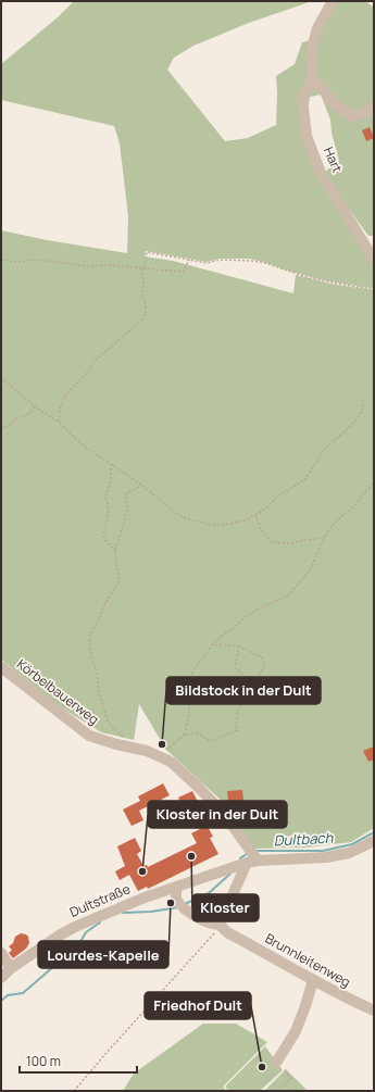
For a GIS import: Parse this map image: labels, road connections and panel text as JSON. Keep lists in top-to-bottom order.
{
  "streets": {
    "street": [
      "Hart",
      "Körbelbauerweg",
      "Dultstraße",
      "Brunnleitenweg"
    ]
  },
  "crossings": [
    ["Körbelbauerweg", "Dultstraße"],
    ["Dultstraße", "Brunnleitenweg"]
  ],
  "water": ["Dultbach"],
  "places": [
    "Bildstock in der Dult",
    "Kloster",
    "Kloster in der Dult",
    "Lourdes-Kapelle",
    "Friedhof Dult"
  ],
  "scale_bar": "100 m"
}
